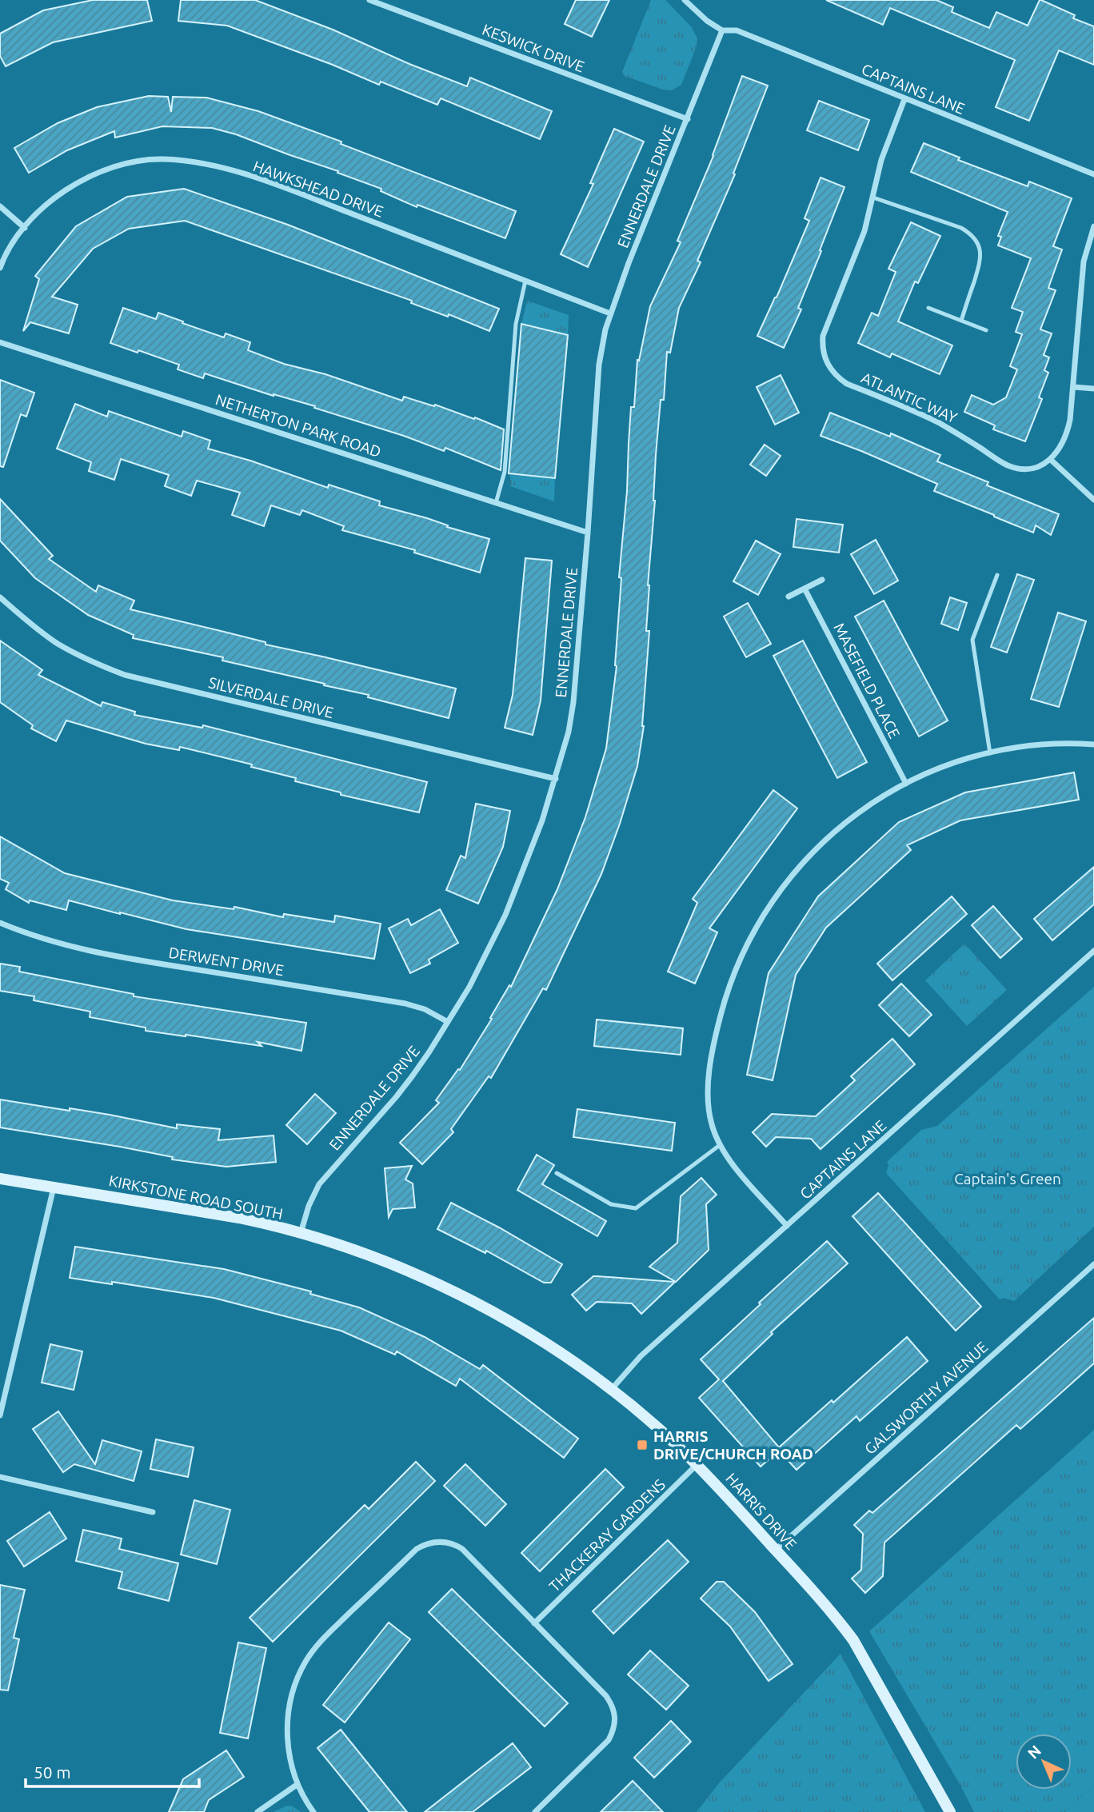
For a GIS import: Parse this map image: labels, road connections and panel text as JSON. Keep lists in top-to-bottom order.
{
  "streets": {
    "street": [
      "KESWICK DRIVE",
      "CAPTAINS LANE",
      "ENNERDALE DRIVE",
      "HAWKSHEAD DRIVE",
      "ATLANTIC WAY",
      "NETHERTON PARK ROAD",
      "MASEFIELD PLACE",
      "SILVERDALE DRIVE",
      "DERWENT DRIVE",
      "KIRKSTONE ROAD SOUTH",
      "GALSWORTHY AVENUE",
      "HARRIS DRIVE",
      "THACKERAY GARDENS"
    ]
  },
  "crossings": [
    ["KESWICK DRIVE", "ENNERDALE DRIVE"],
    ["CAPTAINS LANE", "ENNERDALE DRIVE"],
    ["CAPTAINS LANE", "ATLANTIC WAY"],
    ["CAPTAINS LANE", "HARRIS DRIVE"],
    ["ENNERDALE DRIVE", "HAWKSHEAD DRIVE"],
    ["ENNERDALE DRIVE", "NETHERTON PARK ROAD"],
    ["ENNERDALE DRIVE", "SILVERDALE DRIVE"],
    ["ENNERDALE DRIVE", "DERWENT DRIVE"],
    ["ENNERDALE DRIVE", "KIRKSTONE ROAD SOUTH"],
    ["KIRKSTONE ROAD SOUTH", "HARRIS DRIVE"],
    ["GALSWORTHY AVENUE", "HARRIS DRIVE"],
    ["HARRIS DRIVE", "THACKERAY GARDENS"]
  ],
  "parks": ["Captain's Green"],
  "places": {
    "transit": ["HARRIS DRIVE/CHURCH ROAD"]
  },
  "scale_bar": "50 m",
  "north": "top left"
}
